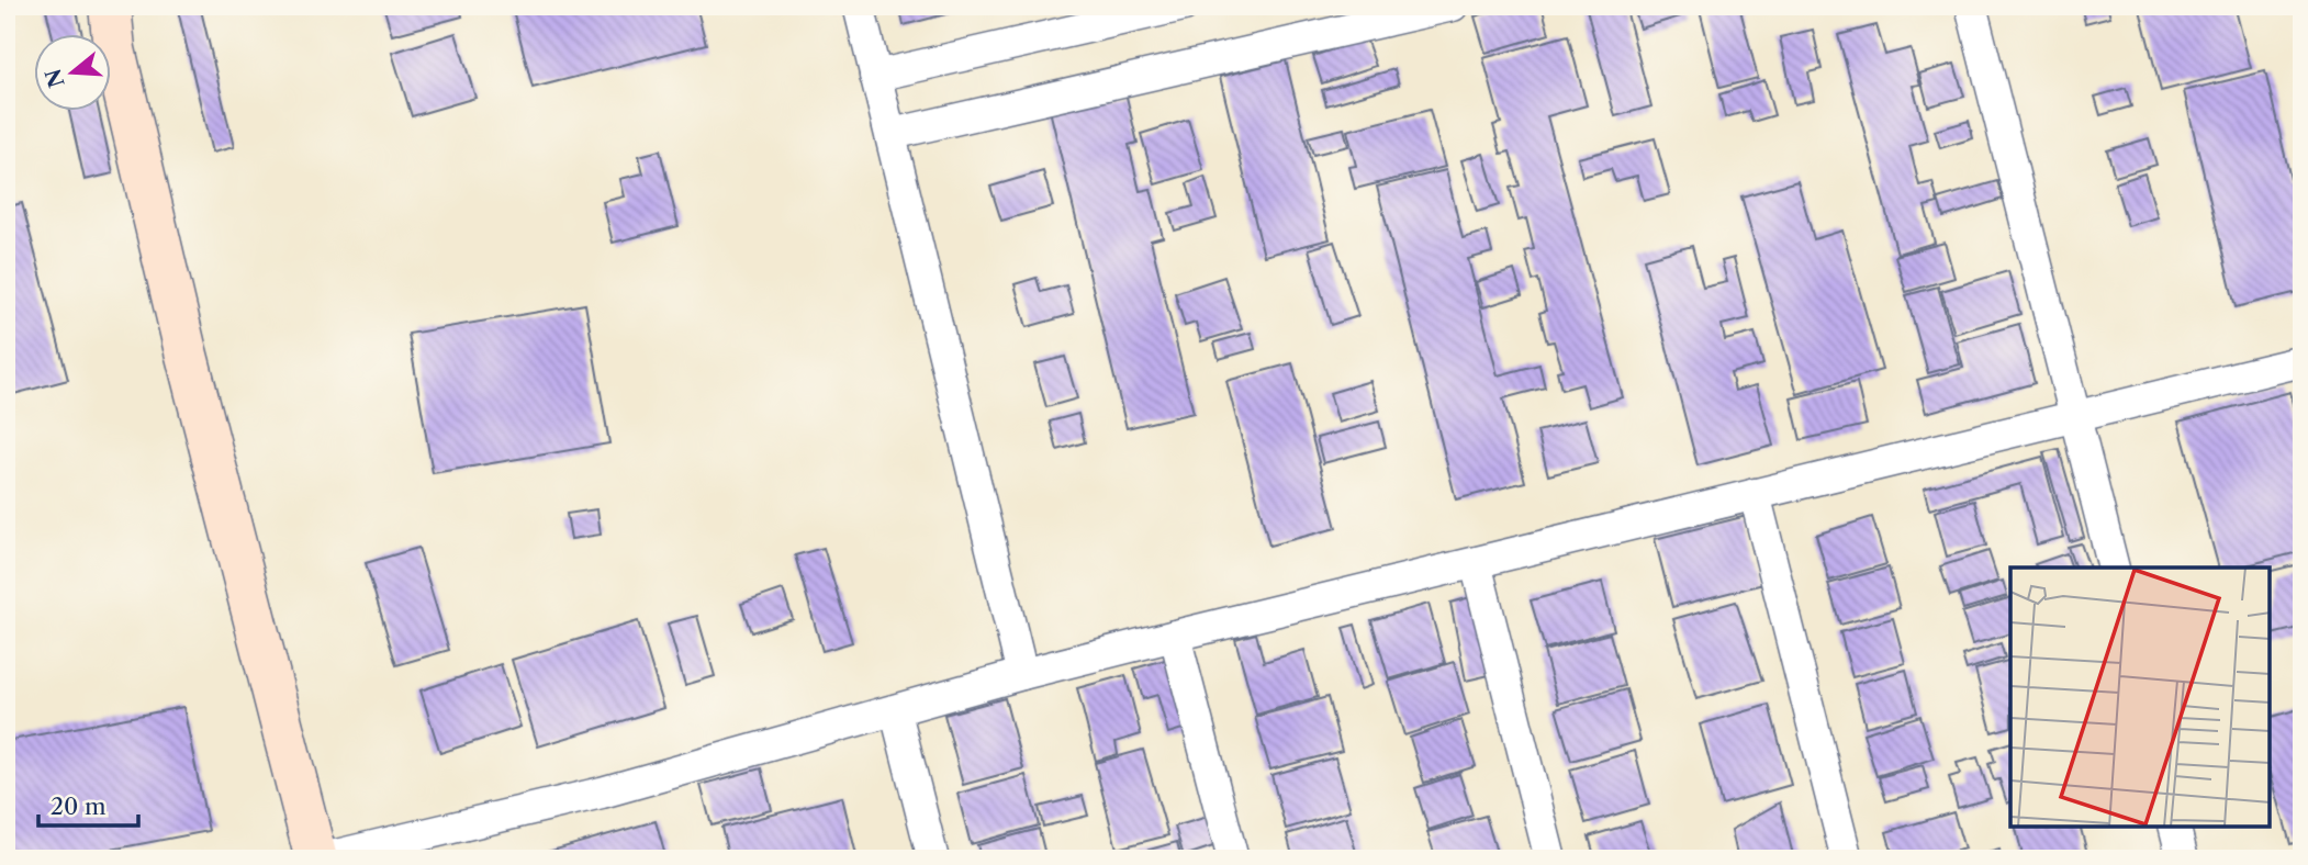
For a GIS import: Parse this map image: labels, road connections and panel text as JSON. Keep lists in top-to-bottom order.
{
  "scale_bar": "20 m",
  "north": "left"
}
